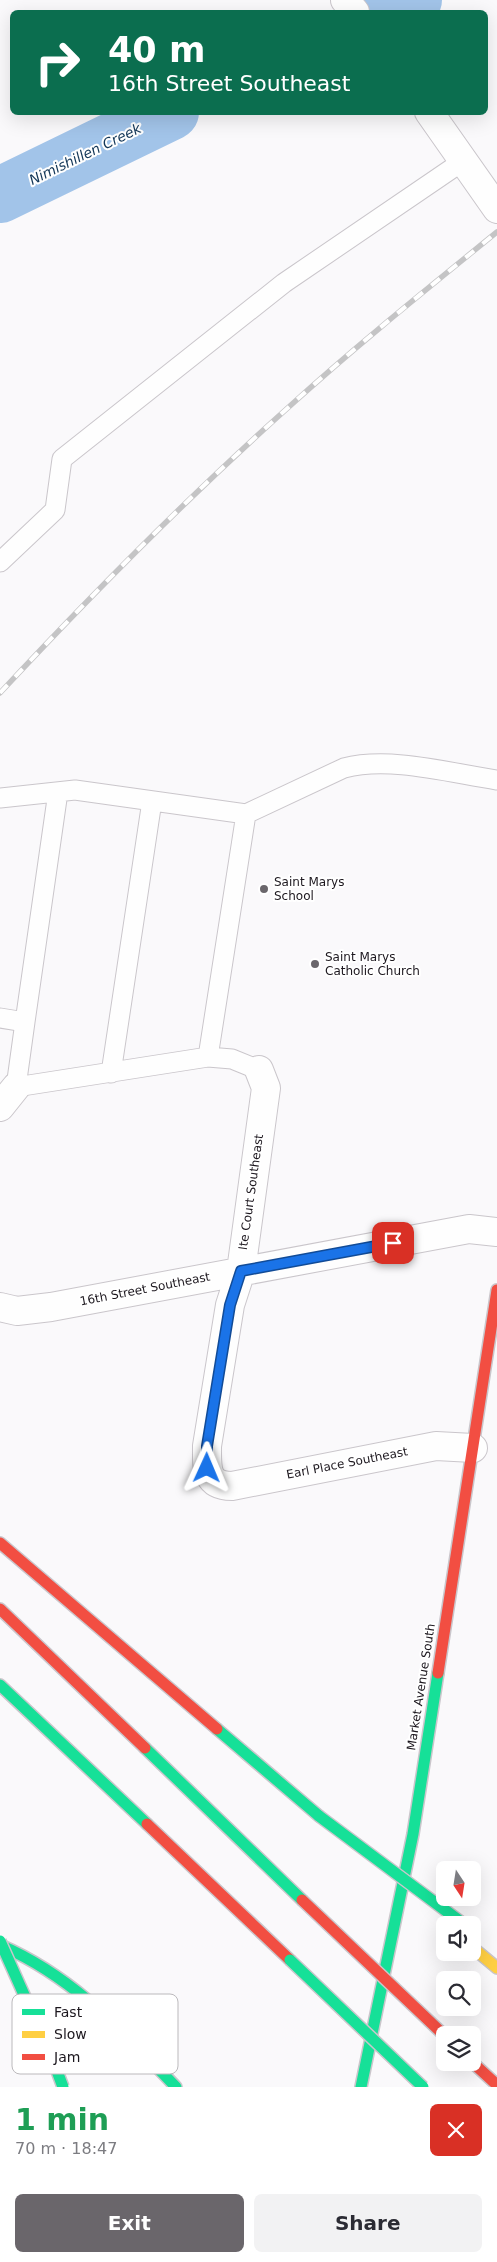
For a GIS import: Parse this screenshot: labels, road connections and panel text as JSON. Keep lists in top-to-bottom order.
{
  "streets": {
    "main road": ["Market Avenue South"],
    "street": ["Ite Court Southeast", "16th Street Southeast", "Earl Place Southeast"]
  },
  "crossings": [
    ["Ite Court Southeast", "16th Street Southeast"],
    ["Ite Court Southeast", "Earl Place Southeast"],
    ["Earl Place Southeast", "Market Avenue South"]
  ],
  "water": ["Nimishillen Creek"],
  "places": ["Saint Marys School", "Saint Marys Catholic Church"],
  "legend": ["Fast", "Slow", "Jam"],
  "north": "bottom",
  "page": {
    "turn": ["40 m", "16th Street Southeast"],
    "heading": ["1 min", "70 m · 18:47"],
    "buttons": ["Exit", "Share"]
  }
}
